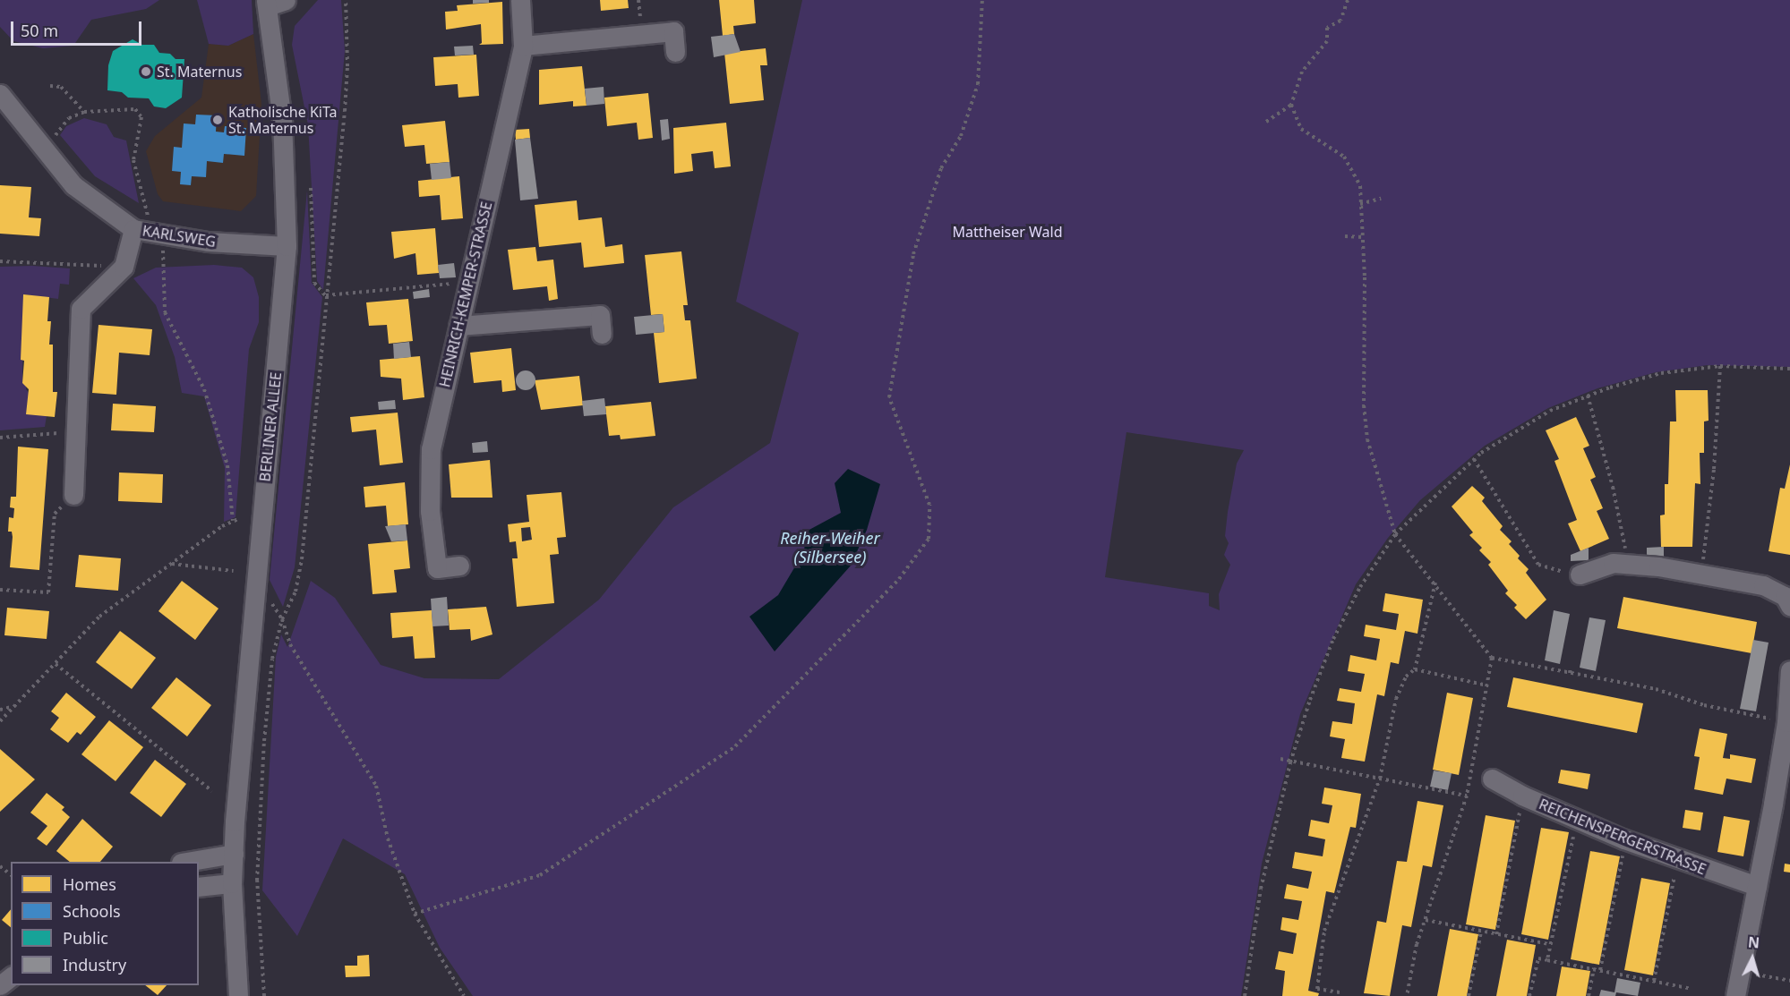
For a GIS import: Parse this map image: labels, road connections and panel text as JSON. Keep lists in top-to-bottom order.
{
  "streets": {
    "street": [
      "KARLSWEG",
      "HEINRICH-KEMPER-STRASSE",
      "BERLINER ALLEE",
      "REICHENSPERGERSTRASSE"
    ]
  },
  "crossings": [
    ["KARLSWEG", "BERLINER ALLEE"]
  ],
  "water": ["Reiher-Weiher (Silbersee)"],
  "parks": ["Mattheiser Wald"],
  "places": ["St. Maternus", "Katholische KiTa St. Maternus"],
  "legend": [
    "Homes",
    "Schools",
    "Public",
    "Industry"
  ],
  "scale_bar": "50 m",
  "north": "top"
}
